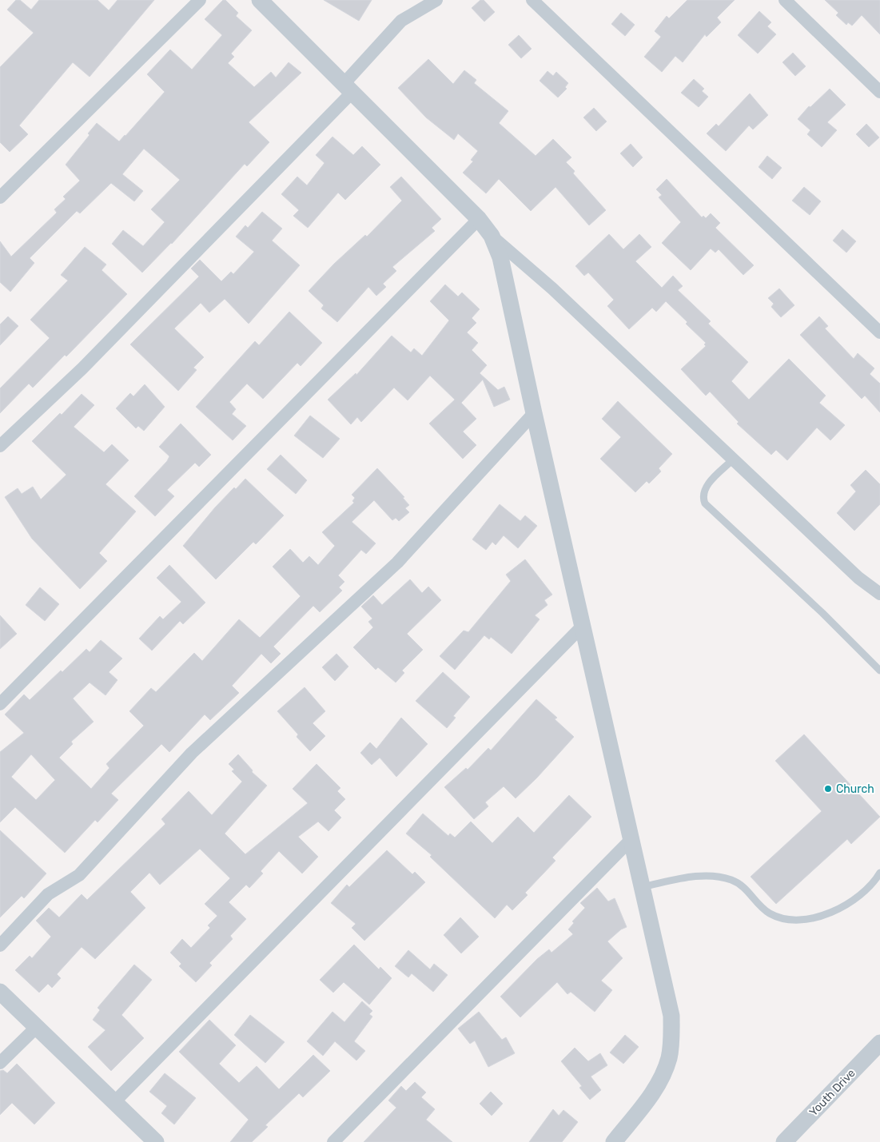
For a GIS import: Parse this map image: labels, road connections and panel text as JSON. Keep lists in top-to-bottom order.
{
  "streets": {
    "street": ["Youth Drive"]
  },
  "places": ["Church"]
}
